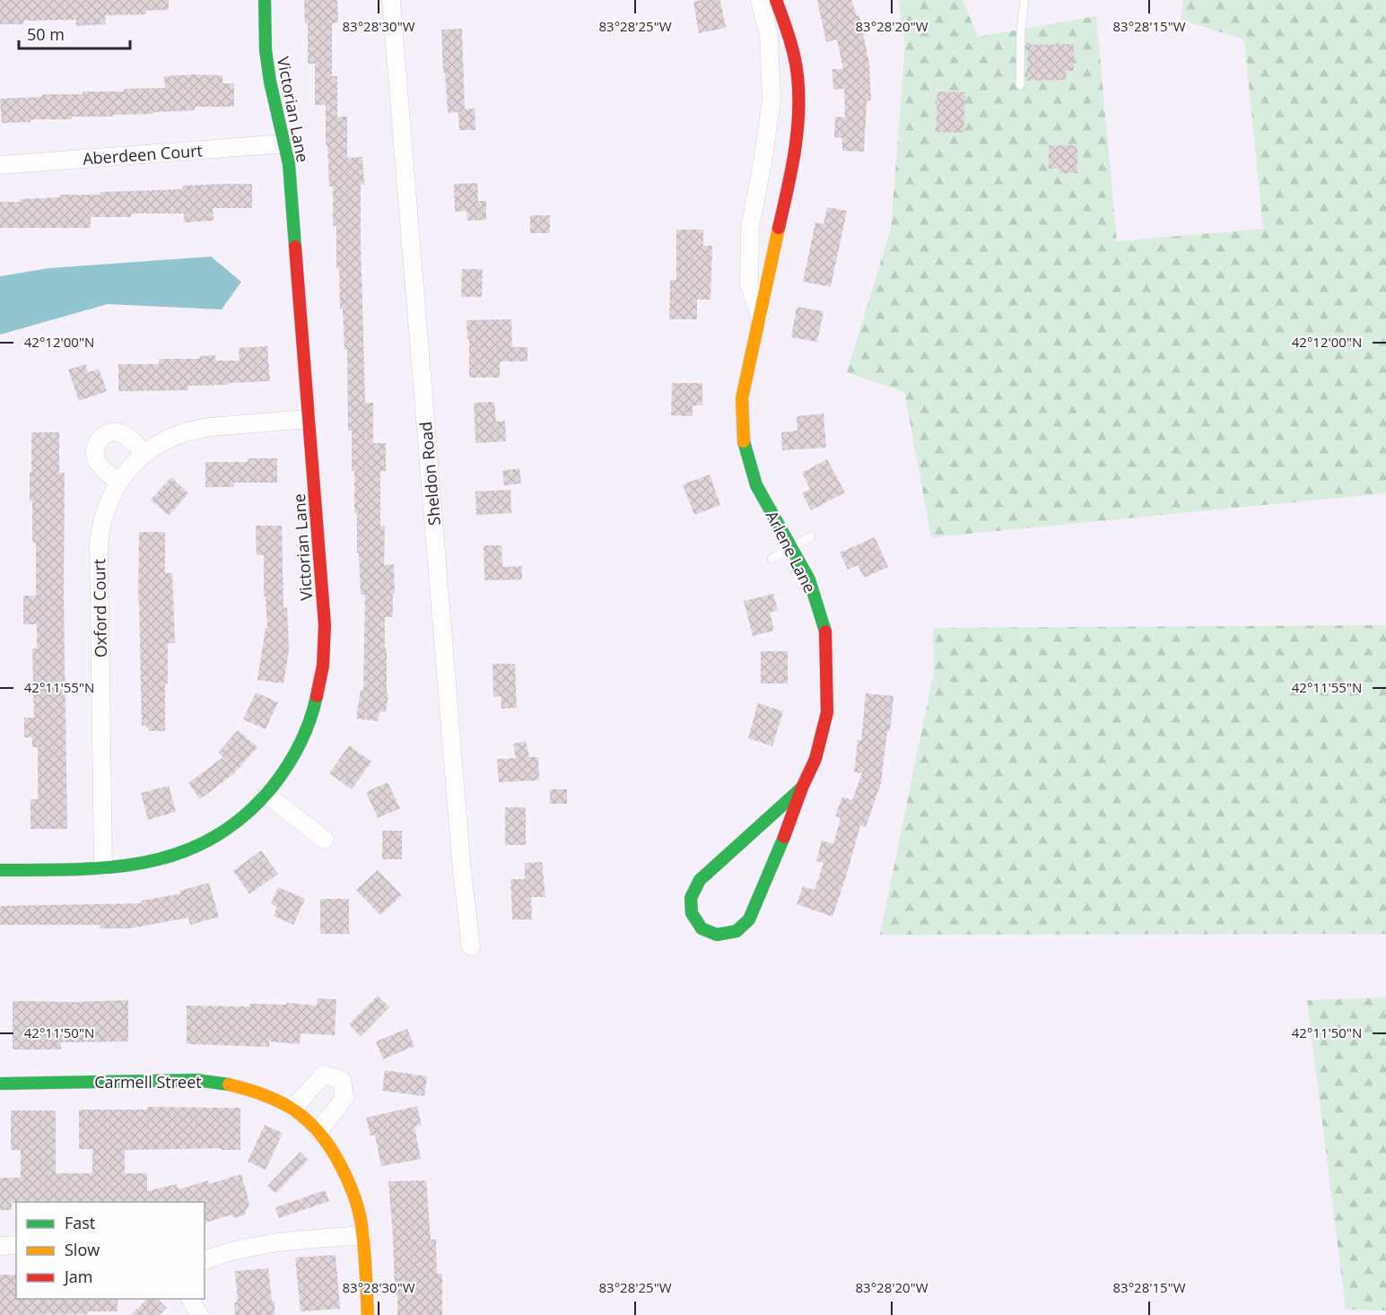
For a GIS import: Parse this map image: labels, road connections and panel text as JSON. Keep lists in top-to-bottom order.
{
  "streets": {
    "street": [
      "Victorian Lane",
      "Aberdeen Court",
      "Sheldon Road",
      "Arlene Lane",
      "Oxford Court",
      "Carmell Street"
    ]
  },
  "crossings": [
    ["Victorian Lane", "Aberdeen Court"],
    ["Victorian Lane", "Oxford Court"]
  ],
  "legend": ["Fast", "Slow", "Jam"],
  "scale_bar": "50 m",
  "coordinates": [
    "83°28'30\"W",
    "83°28'25\"W",
    "83°28'20\"W",
    "83°28'15\"W",
    "42°12'00\"N",
    "42°11'55\"N",
    "42°11'50\"N"
  ]
}
